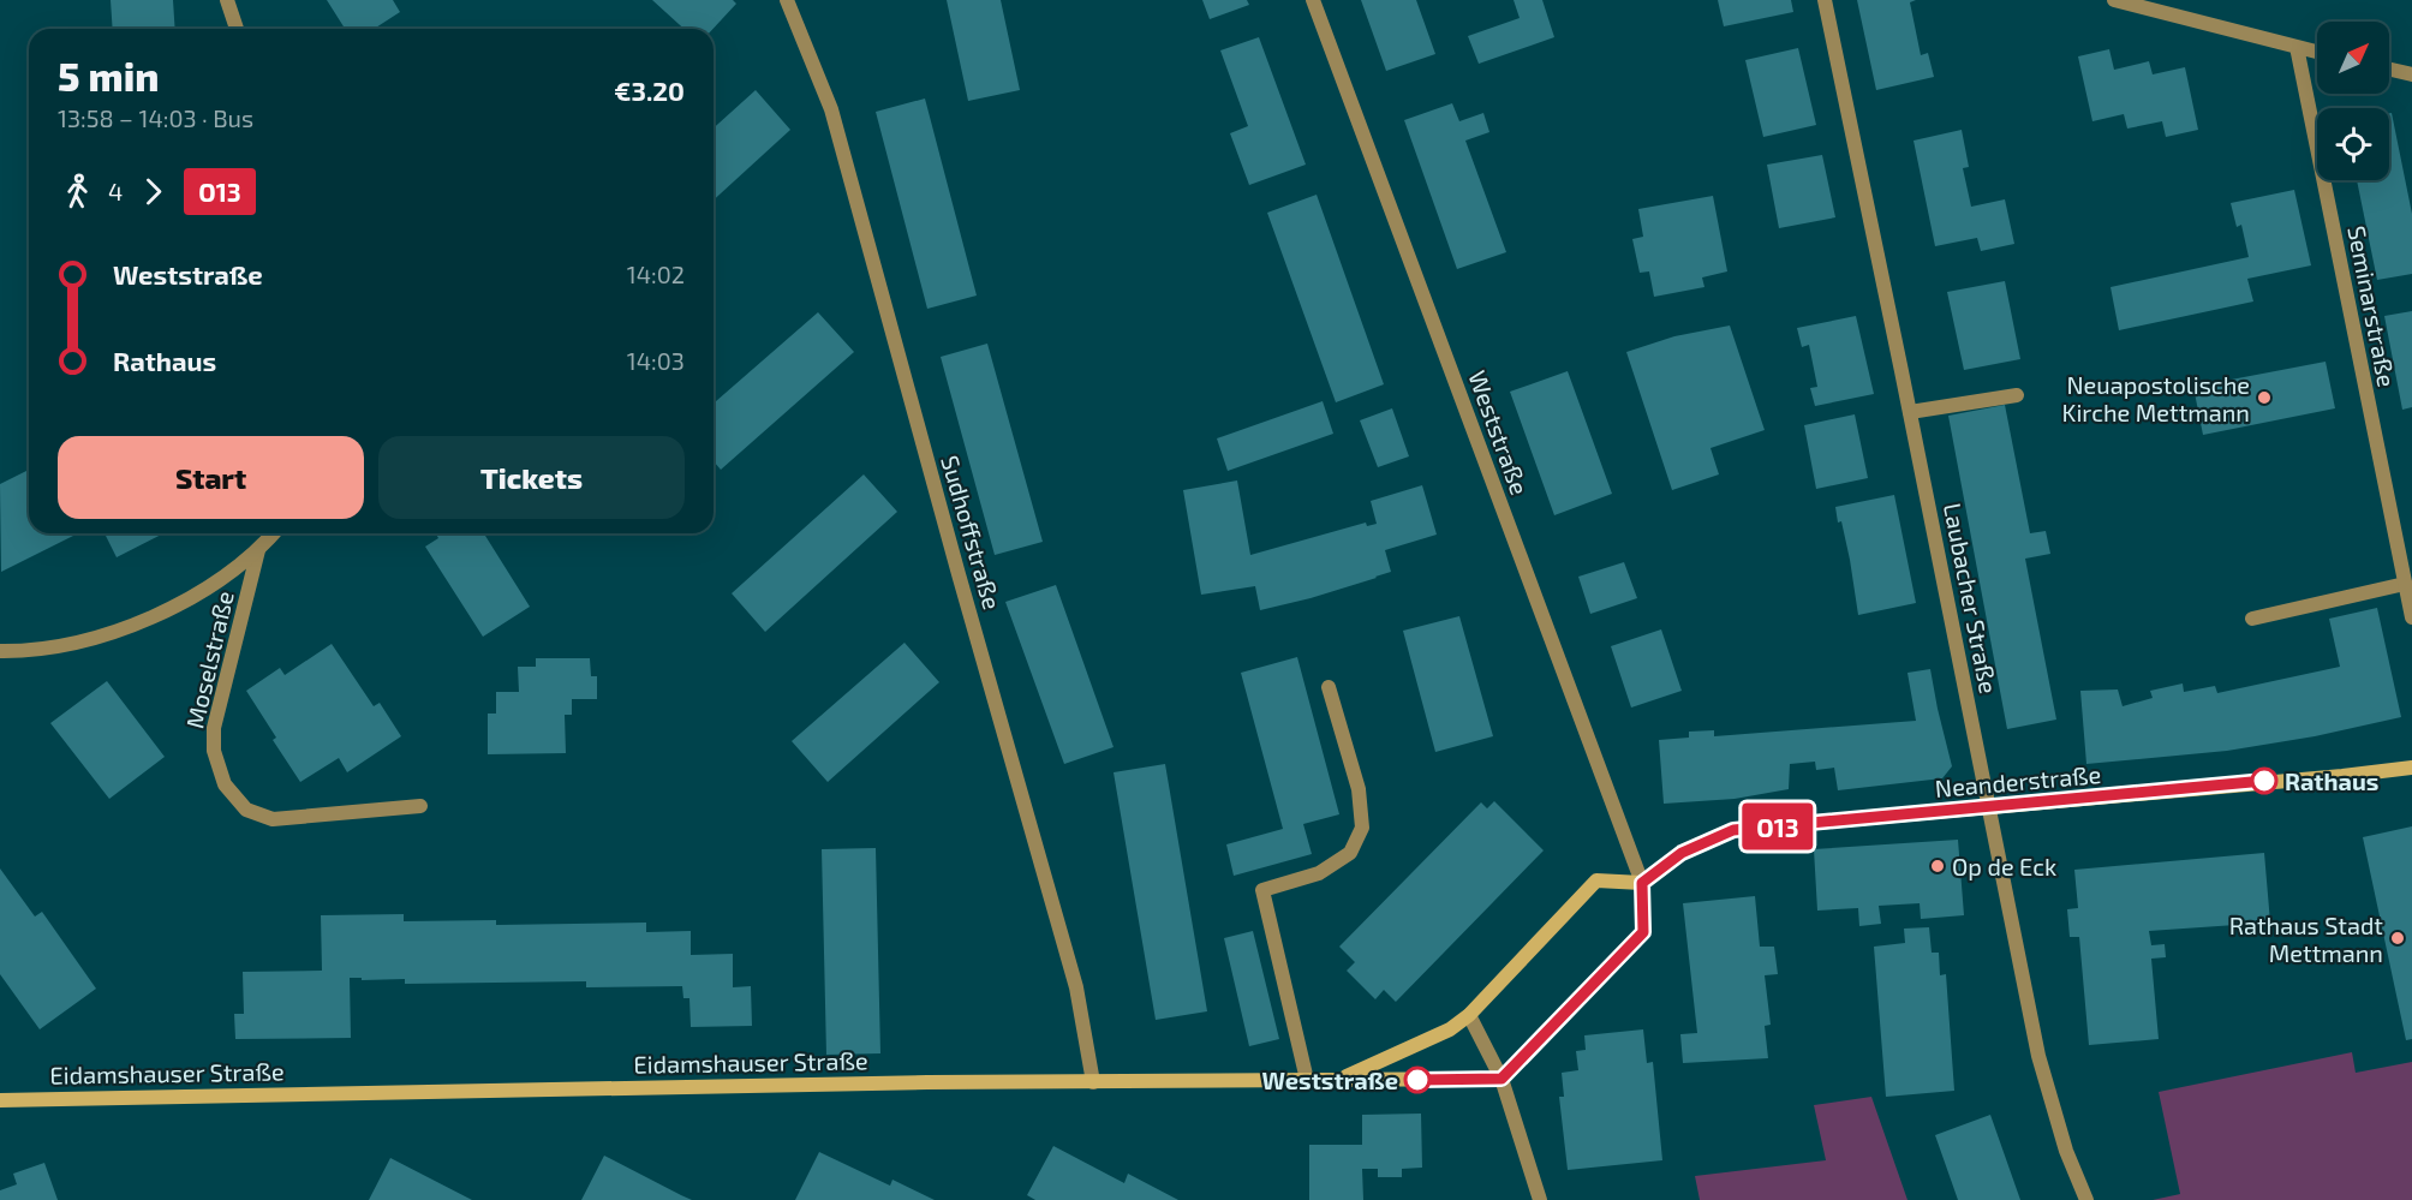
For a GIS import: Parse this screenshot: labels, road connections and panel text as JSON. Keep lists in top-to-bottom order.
{
  "streets": {
    "street": [
      "Seminarstraße",
      "Weststraße",
      "Sudhoffstraße",
      "Laubacher Straße",
      "Moselstraße",
      "Neanderstraße",
      "Eidamshauser Straße"
    ]
  },
  "crossings": [
    ["Weststraße", "Neanderstraße"],
    ["Sudhoffstraße", "Eidamshauser Straße"],
    ["Laubacher Straße", "Neanderstraße"]
  ],
  "places": [
    "Neuapostolische Kirche Mettmann",
    "Rathaus",
    "Op de Eck",
    "Rathaus Stadt Mettmann",
    "Weststraße"
  ],
  "lines": ["bus line O13"],
  "north": "top right",
  "page": {
    "on_map": "O13",
    "heading": ["5 min", "13:58 – 14:03 · Bus", "€3.20"],
    "legs": ["4", "O13"],
    "list": [
      {
        "name": "Weststraße",
        "value": "14:02"
      },
      {
        "name": "Rathaus",
        "value": "14:03"
      }
    ],
    "buttons": ["Start", "Tickets"]
  }
}
